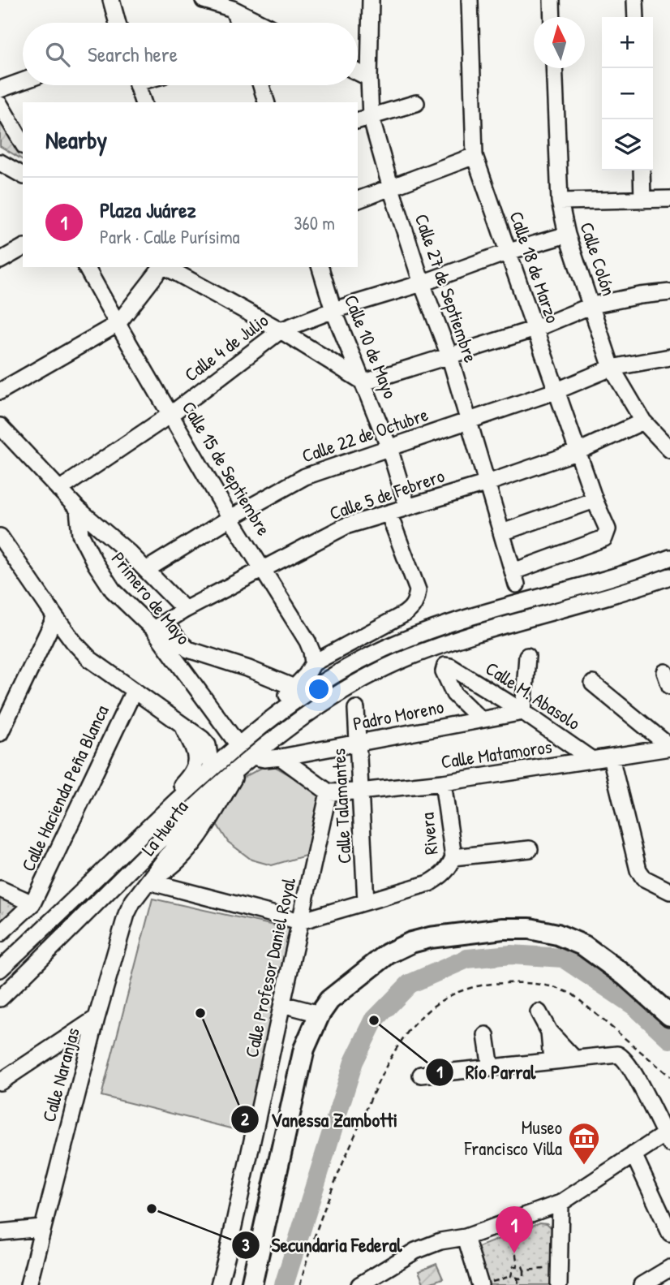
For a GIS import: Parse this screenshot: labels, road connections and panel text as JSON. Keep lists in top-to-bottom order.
{
  "streets": {
    "street": [
      "Calle Colón",
      "Calle 18 de Marzo",
      "Calle 27 de Septiembre",
      "Calle 10 de Mayo",
      "Calle 4 de Julio",
      "Calle 22 de Octubre",
      "Calle 15 de Septiembre",
      "Calle 5 de Febrero",
      "Primero de Mayo",
      "Calle M. Abasolo",
      "Padro Moreno",
      "Calle Matamoros",
      "Calle Hacienda Peña Blanca",
      "Calle Talamantes",
      "La Huerta",
      "Rivera",
      "Calle Profesor Daniel Royal",
      "Calle Naranjas"
    ]
  },
  "crossings": [
    ["Calle Colón", "Calle 4 de Julio"],
    ["Calle Colón", "Calle 22 de Octubre"],
    ["Calle Colón", "Calle 5 de Febrero"],
    ["Calle 18 de Marzo", "Calle 27 de Septiembre"],
    ["Calle 18 de Marzo", "Calle 4 de Julio"],
    ["Calle 18 de Marzo", "Calle 22 de Octubre"],
    ["Calle 18 de Marzo", "Calle 5 de Febrero"],
    ["Calle 27 de Septiembre", "Calle 4 de Julio"],
    ["Calle 27 de Septiembre", "Calle 22 de Octubre"],
    ["Calle 27 de Septiembre", "Calle 5 de Febrero"],
    ["Calle 10 de Mayo", "Calle 4 de Julio"],
    ["Calle 10 de Mayo", "Calle 22 de Octubre"],
    ["Calle 10 de Mayo", "Calle 5 de Febrero"],
    ["Calle 4 de Julio", "Calle 15 de Septiembre"],
    ["Calle 22 de Octubre", "Calle 15 de Septiembre"],
    ["Calle 15 de Septiembre", "Calle 5 de Febrero"],
    ["Calle 5 de Febrero", "Primero de Mayo"],
    ["Calle M. Abasolo", "Padro Moreno"],
    ["Calle M. Abasolo", "Calle Matamoros"],
    ["Padro Moreno", "Calle Talamantes"],
    ["Calle Matamoros", "Calle Talamantes"],
    ["Calle Matamoros", "Rivera"],
    ["Calle Matamoros", "Calle Profesor Daniel Royal"],
    ["Calle Talamantes", "Rivera"],
    ["La Huerta", "Calle Naranjas"]
  ],
  "places": {
    "other": ["Vanessa Zambotti", "Río Parral", "Secundaria Federal"],
    "museum": ["Museo Francisco Villa"]
  },
  "north": "top",
  "page": {
    "map_buttons": ["+", "−"],
    "search": "Search here",
    "heading": "Nearby",
    "list": [
      {
        "mark": "1",
        "name": "Plaza Juárez",
        "note": "Park · Calle Purísima",
        "value": "360 m"
      }
    ],
    "pins": "1"
  }
}
